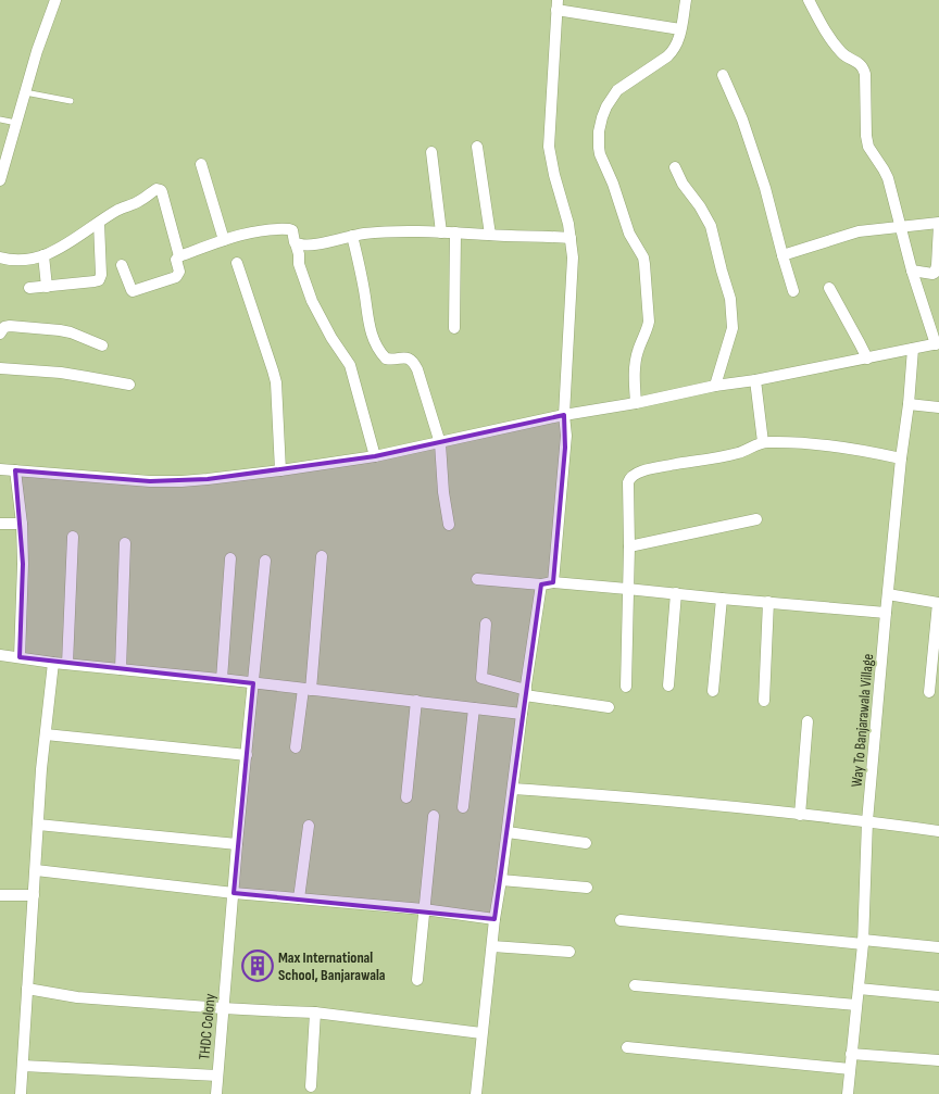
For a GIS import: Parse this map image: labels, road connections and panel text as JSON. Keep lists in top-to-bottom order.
{
  "streets": {
    "street": ["Way To Banjarawala Village", "THDC Colony"]
  },
  "places": {
    "building": ["Max International School, Banjarawala"]
  }
}
